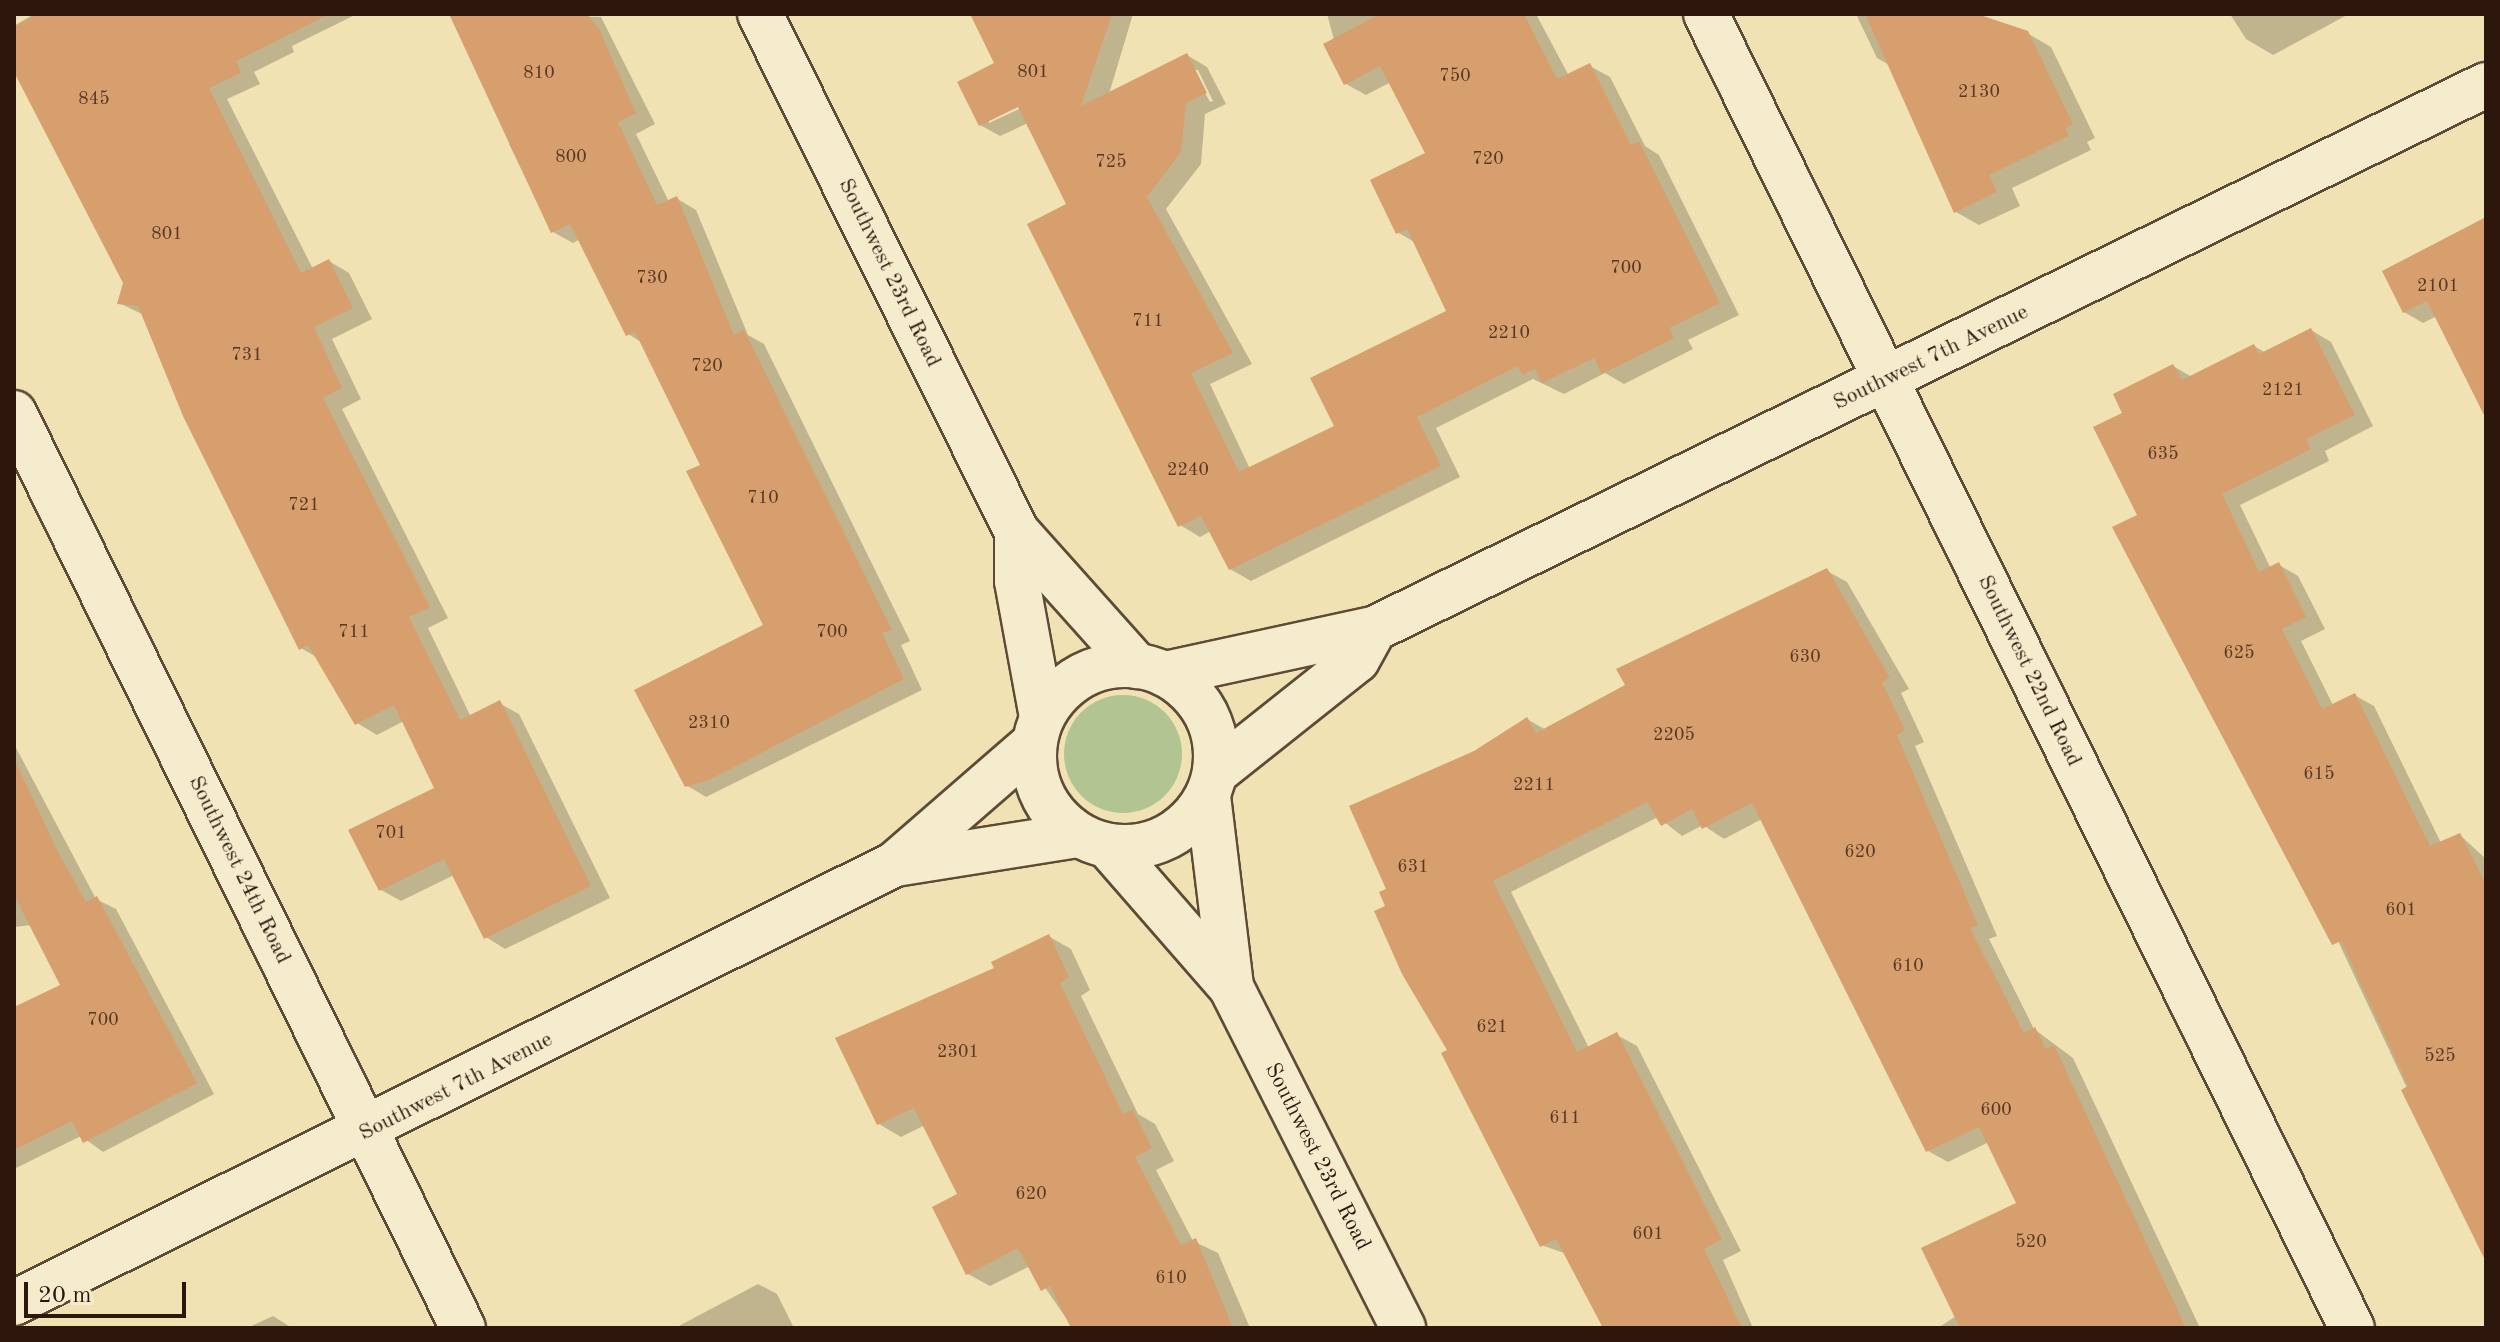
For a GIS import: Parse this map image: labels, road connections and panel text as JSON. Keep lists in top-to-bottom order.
{
  "streets": {
    "street": [
      "Southwest 23rd Road",
      "Southwest 7th Avenue",
      "Southwest 22nd Road",
      "Southwest 24th Road"
    ]
  },
  "crossings": [
    ["Southwest 23rd Road", "Southwest 7th Avenue"],
    ["Southwest 7th Avenue", "Southwest 22nd Road"],
    ["Southwest 7th Avenue", "Southwest 24th Road"]
  ],
  "house_numbers": [
    "801",
    "810",
    "750",
    "2130",
    "845",
    "800",
    "720",
    "725",
    "801",
    "700",
    "730",
    "2101",
    "711",
    "2210",
    "731",
    "720",
    "2121",
    "635",
    "2240",
    "710",
    "721",
    "711",
    "700",
    "625",
    "630",
    "2310",
    "2205",
    "615",
    "2211",
    "701",
    "620",
    "631",
    "601",
    "610",
    "700",
    "621",
    "2301",
    "525",
    "600",
    "611",
    "620",
    "601",
    "520",
    "610"
  ],
  "scale_bar": "20 m"
}
